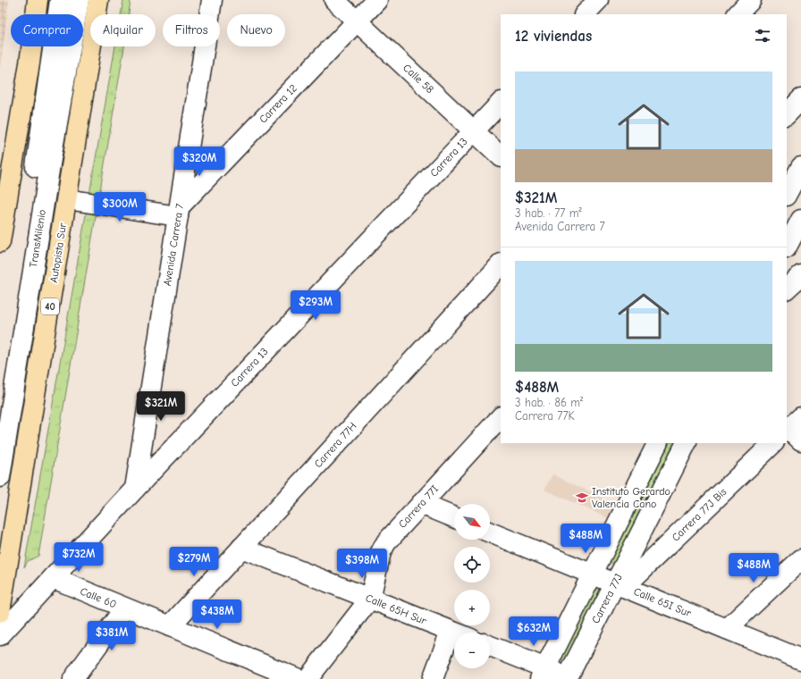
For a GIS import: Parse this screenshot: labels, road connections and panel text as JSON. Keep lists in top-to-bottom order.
{
  "streets": {
    "highway": ["Autopista Sur", "40"],
    "street": [
      "Calle 58",
      "Carrera 12",
      "Carrera 13",
      "TransMilenio",
      "Avenida Carrera 7",
      "Carrera 77H",
      "Carrera 77I",
      "Carrera 77J Bis",
      "Calle 60",
      "Carrera 77J",
      "Calle 65I Sur",
      "Calle 65H Sur"
    ]
  },
  "crossings": [
    ["Calle 58", "Carrera 12"],
    ["Calle 58", "Carrera 13"],
    ["Carrera 12", "Avenida Carrera 7"],
    ["Carrera 13", "Avenida Carrera 7"],
    ["Carrera 13", "Calle 60"],
    ["Carrera 77H", "Calle 60"],
    ["Carrera 77H", "Calle 65H Sur"],
    ["Carrera 77I", "Calle 65H Sur"],
    ["Carrera 77J Bis", "Carrera 77J"],
    ["Carrera 77J Bis", "Calle 65I Sur"],
    ["Carrera 77J", "Calle 65I Sur"]
  ],
  "places": {
    "school or university": ["Instituto Gerardo Valencia Cano"]
  },
  "north": "bottom right",
  "page": {
    "chip": [
      "Comprar",
      "Alquilar",
      "Filtros",
      "Nuevo"
    ],
    "heading": "12 viviendas",
    "list": [
      {
        "name": "$321M",
        "note": "3 hab. · 77 m² · Avenida Carrera 7"
      },
      {
        "name": "$488M",
        "note": "3 hab. · 86 m² · Carrera 77K"
      }
    ],
    "price": [
      "$320M",
      "$300M",
      "$293M",
      "$321M",
      "$488M",
      "$732M",
      "$279M",
      "$398M",
      "$488M",
      "$438M",
      "$632M",
      "$381M"
    ],
    "map_buttons": ["+", "−"]
  }
}
